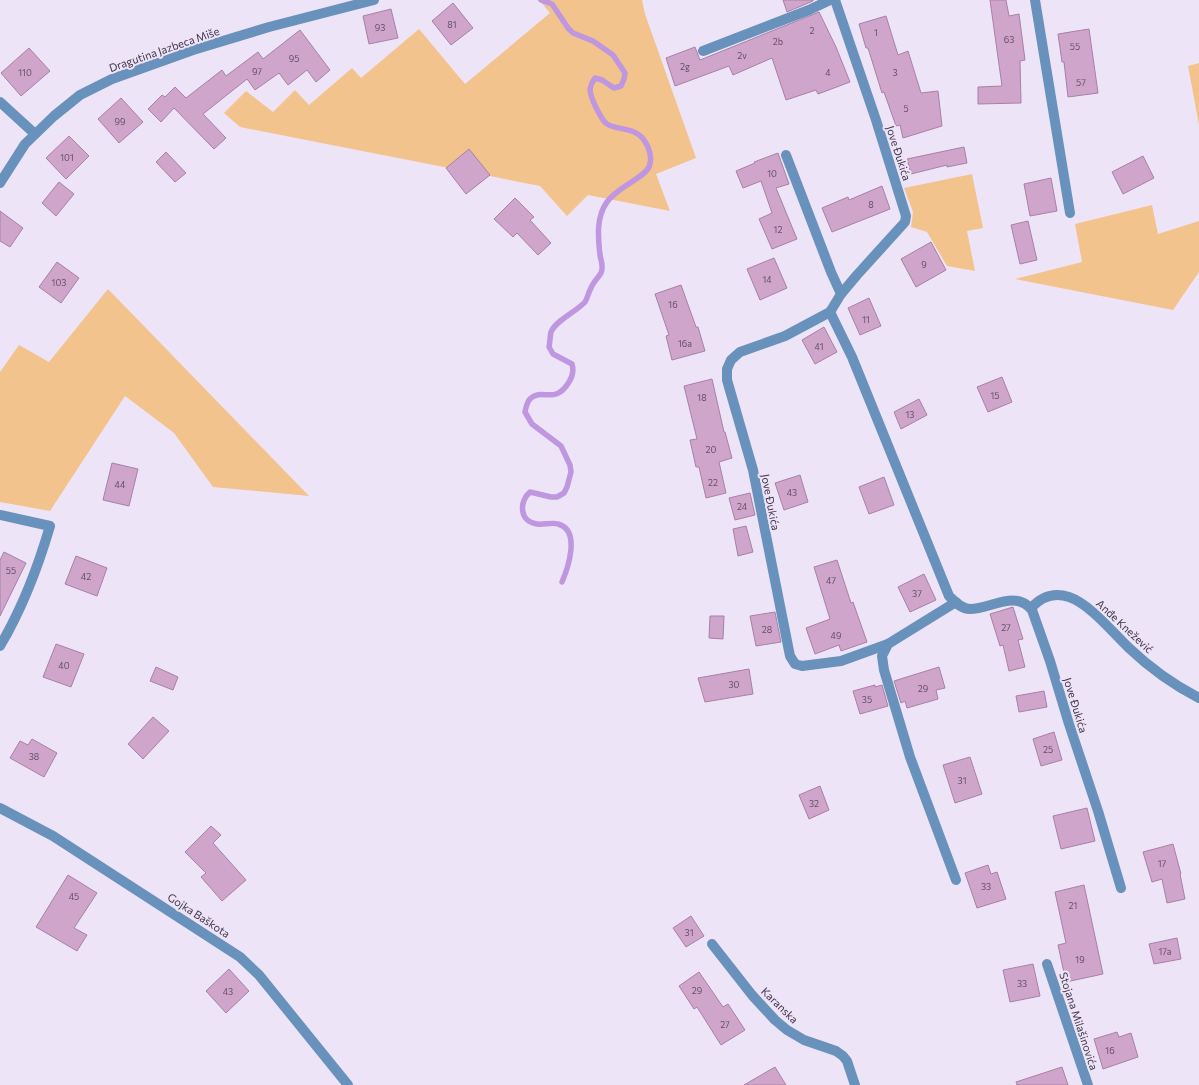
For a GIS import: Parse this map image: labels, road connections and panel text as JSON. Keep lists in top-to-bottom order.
{
  "streets": {
    "street": [
      "Dragutina Jazbeca Miše",
      "Jove Đukića",
      "Anđe Knežević",
      "Gojka Baškota",
      "Karanska",
      "Stojana Milašinovića"
    ]
  },
  "crossings": [
    ["Jove Đukića", "Anđe Knežević"]
  ],
  "house_numbers": [
    "81",
    "93",
    "2",
    "1",
    "63",
    "2b",
    "55",
    "2v",
    "95",
    "2g",
    "97",
    "110",
    "4",
    "3",
    "57",
    "5",
    "99",
    "101",
    "10",
    "8",
    "12",
    "9",
    "14",
    "103",
    "16",
    "11",
    "16a",
    "41",
    "15",
    "18",
    "13",
    "20",
    "22",
    "44",
    "43",
    "24",
    "55",
    "42",
    "47",
    "37",
    "27",
    "28",
    "49",
    "40",
    "30",
    "29",
    "35",
    "25",
    "38",
    "31",
    "32",
    "17",
    "33",
    "45",
    "21",
    "31",
    "17a",
    "19",
    "33",
    "29",
    "43",
    "27",
    "16"
  ]
}
